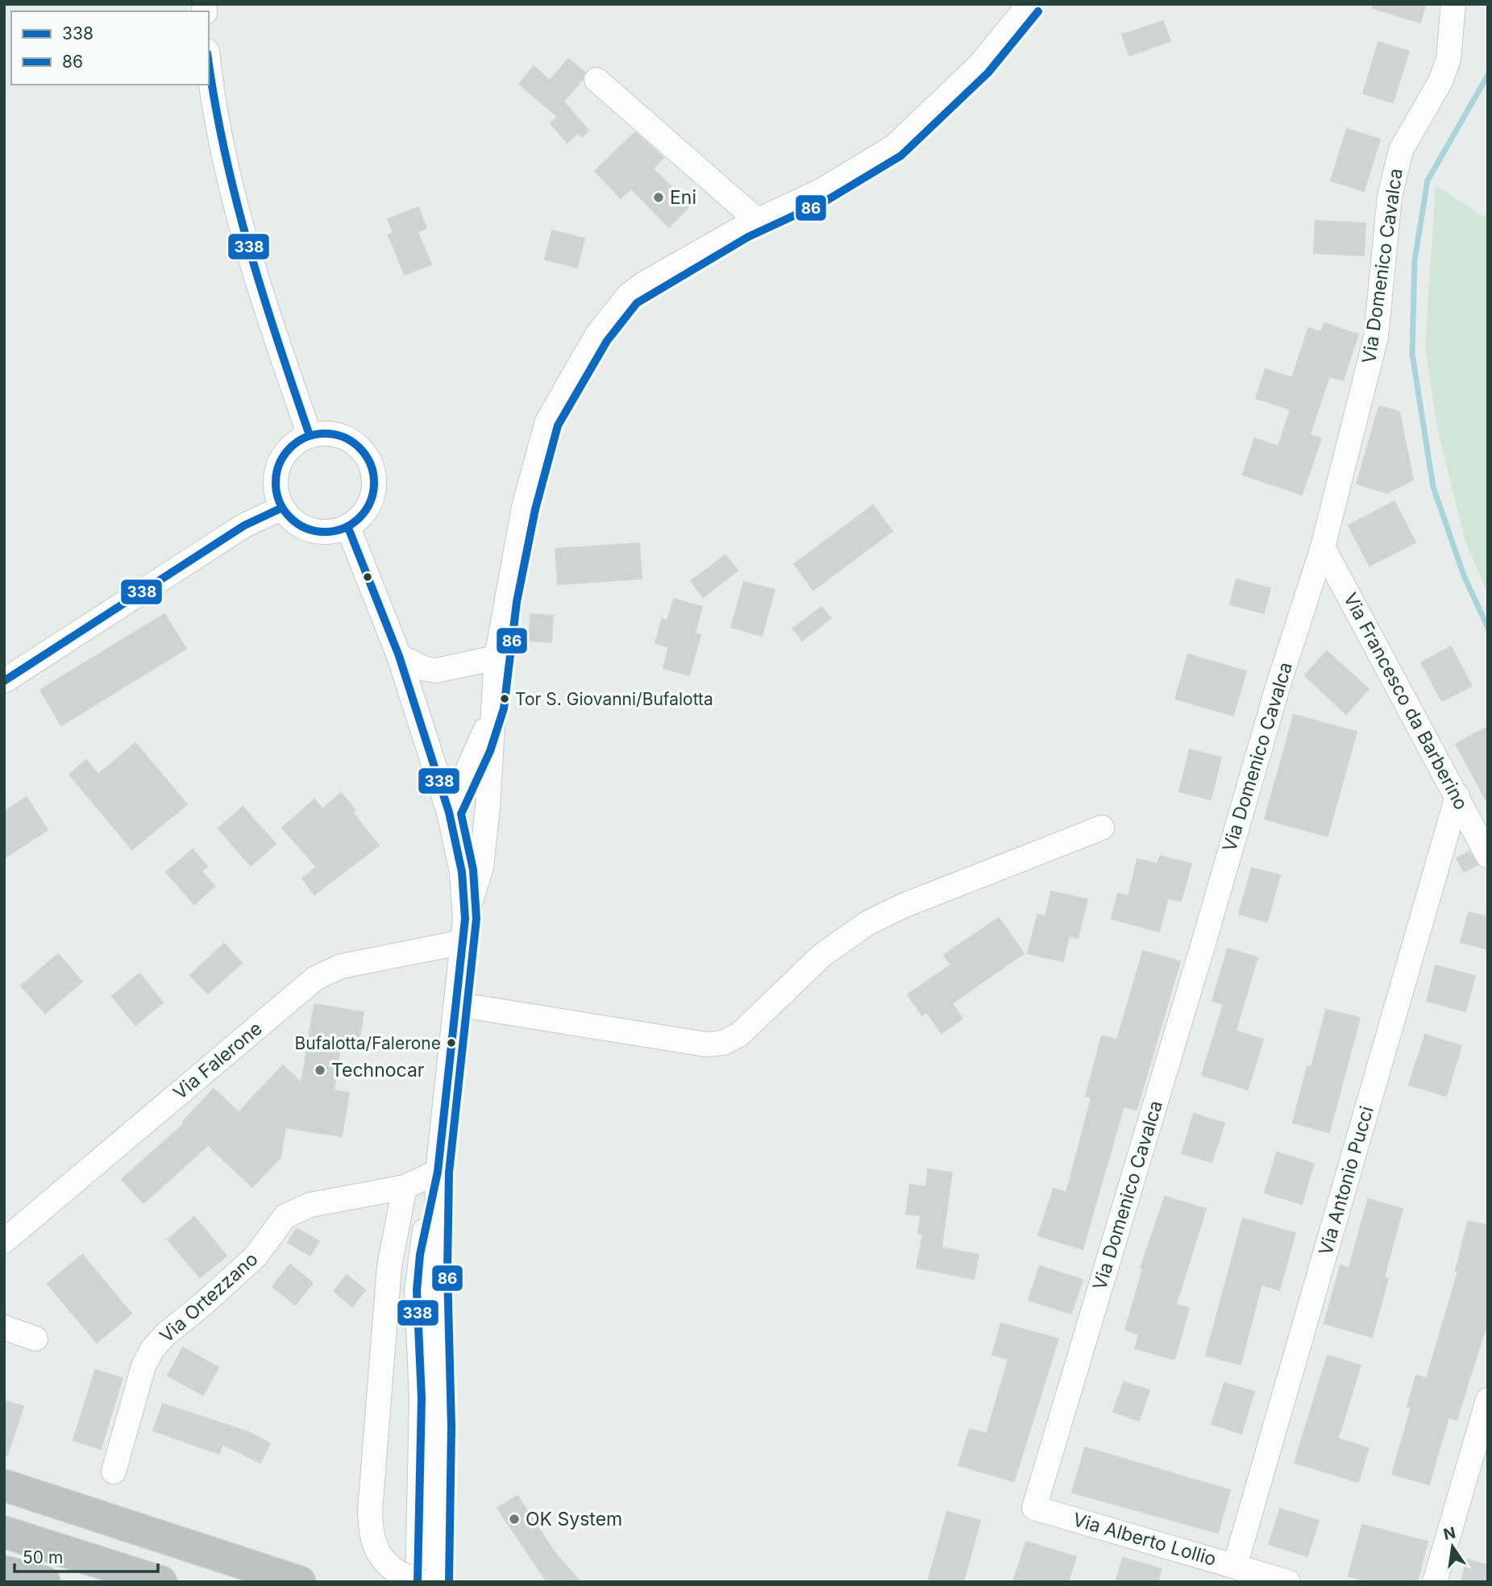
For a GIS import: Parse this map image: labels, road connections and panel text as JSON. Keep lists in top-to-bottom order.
{
  "streets": {
    "street": [
      "Via Domenico Cavalca",
      "Via Francesco da Barberino",
      "Via Falerone",
      "Via Antonio Pucci",
      "Via Ortezzano",
      "Via Alberto Lollio"
    ]
  },
  "crossings": [
    ["Via Domenico Cavalca", "Via Francesco da Barberino"],
    ["Via Domenico Cavalca", "Via Alberto Lollio"],
    ["Via Francesco da Barberino", "Via Antonio Pucci"],
    ["Via Antonio Pucci", "Via Alberto Lollio"]
  ],
  "places": [
    "Eni",
    "Tor S. Giovanni/Bufalotta",
    "Bufalotta/Falerone",
    "Technocar",
    "OK System"
  ],
  "lines": ["transit line 86", "transit line 338"],
  "legend": ["338", "86"],
  "scale_bar": "50 m",
  "north": "top"
}
